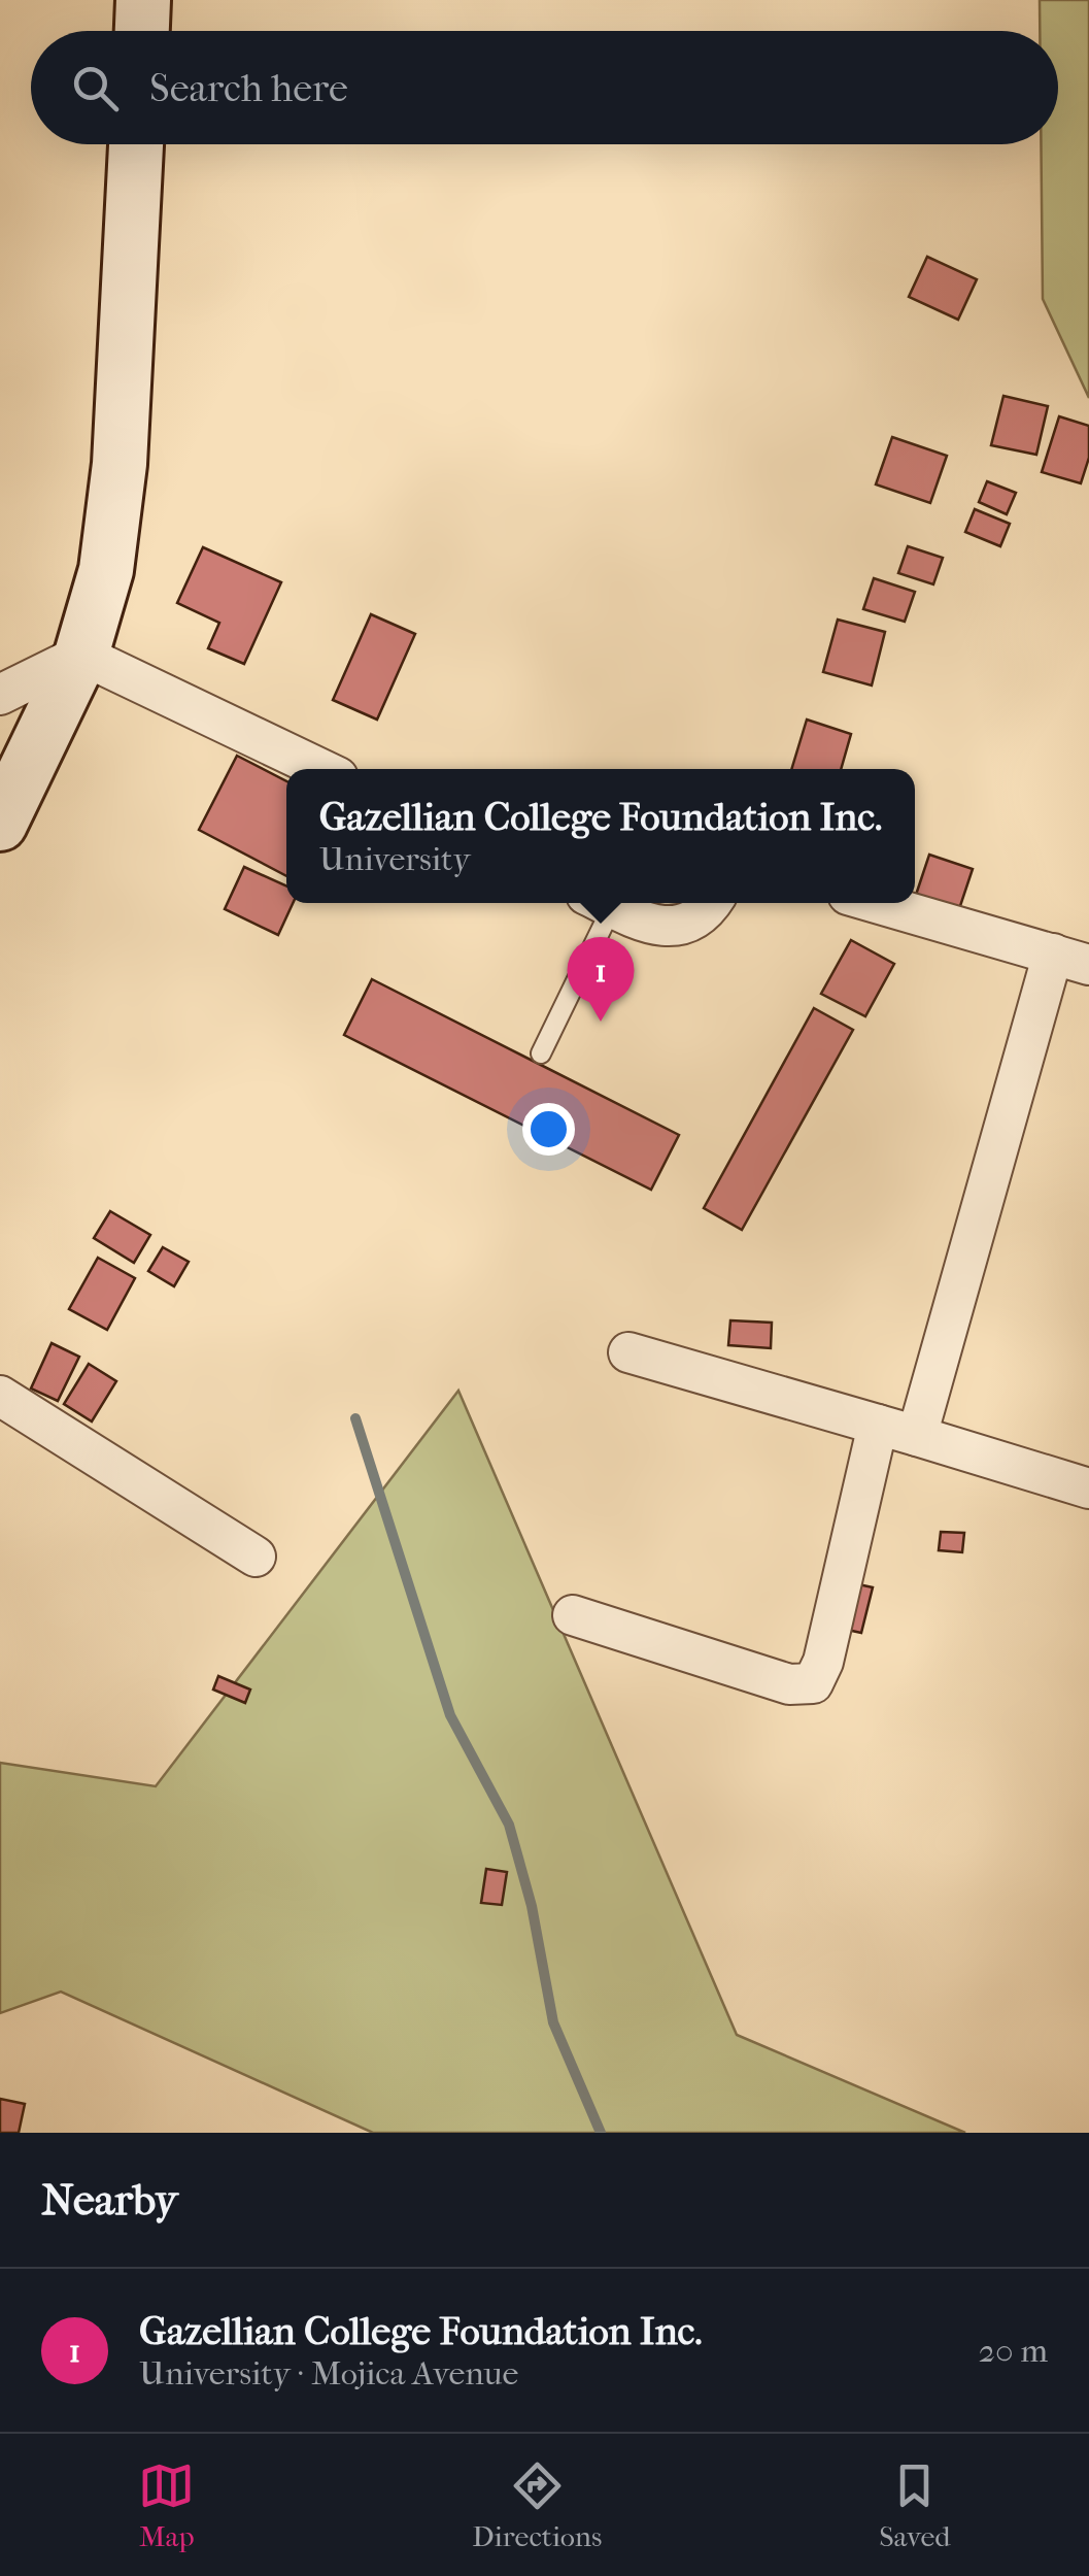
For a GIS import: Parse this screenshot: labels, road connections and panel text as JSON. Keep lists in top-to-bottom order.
{
  "page": {
    "search": "Search here",
    "popup": ["Gazellian College Foundation Inc.", "University"],
    "pins": "1",
    "heading": "Nearby",
    "list": [
      {
        "mark": "1",
        "name": "Gazellian College Foundation Inc.",
        "note": "University · Mojica Avenue",
        "value": "20 m"
      }
    ],
    "nav": ["Map", "Directions", "Saved"]
  }
}
